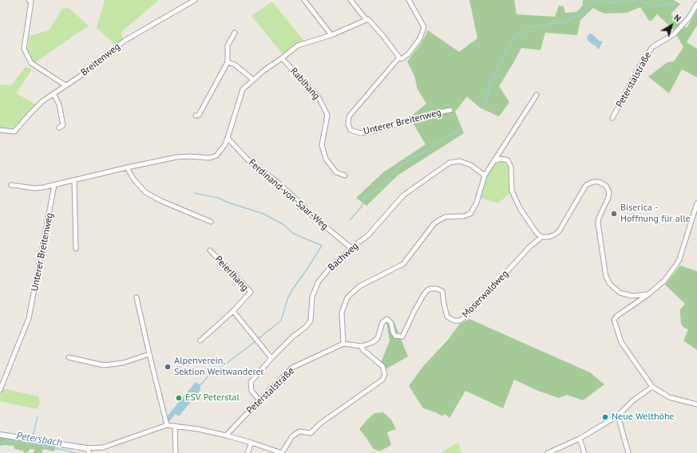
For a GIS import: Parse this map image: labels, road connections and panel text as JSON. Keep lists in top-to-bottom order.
{
  "streets": {
    "street": [
      "Breitenweg",
      "Peterstalstraße",
      "Rablhang",
      "Unterer Breitenweg",
      "Ferdinand-von-Saar-Weg",
      "Bachweg",
      "Peierlhang",
      "Moserwaldweg"
    ]
  },
  "crossings": [
    ["Peterstalstraße", "Bachweg"],
    ["Ferdinand-von-Saar-Weg", "Bachweg"]
  ],
  "water": ["Petersbach"],
  "places": [
    "Biserica - Hoffnung für alle",
    "Alpenverein, Sektion Weitwanderer",
    "ESV Peterstal",
    "Neue Welthöhe"
  ],
  "north": "top right"
}
